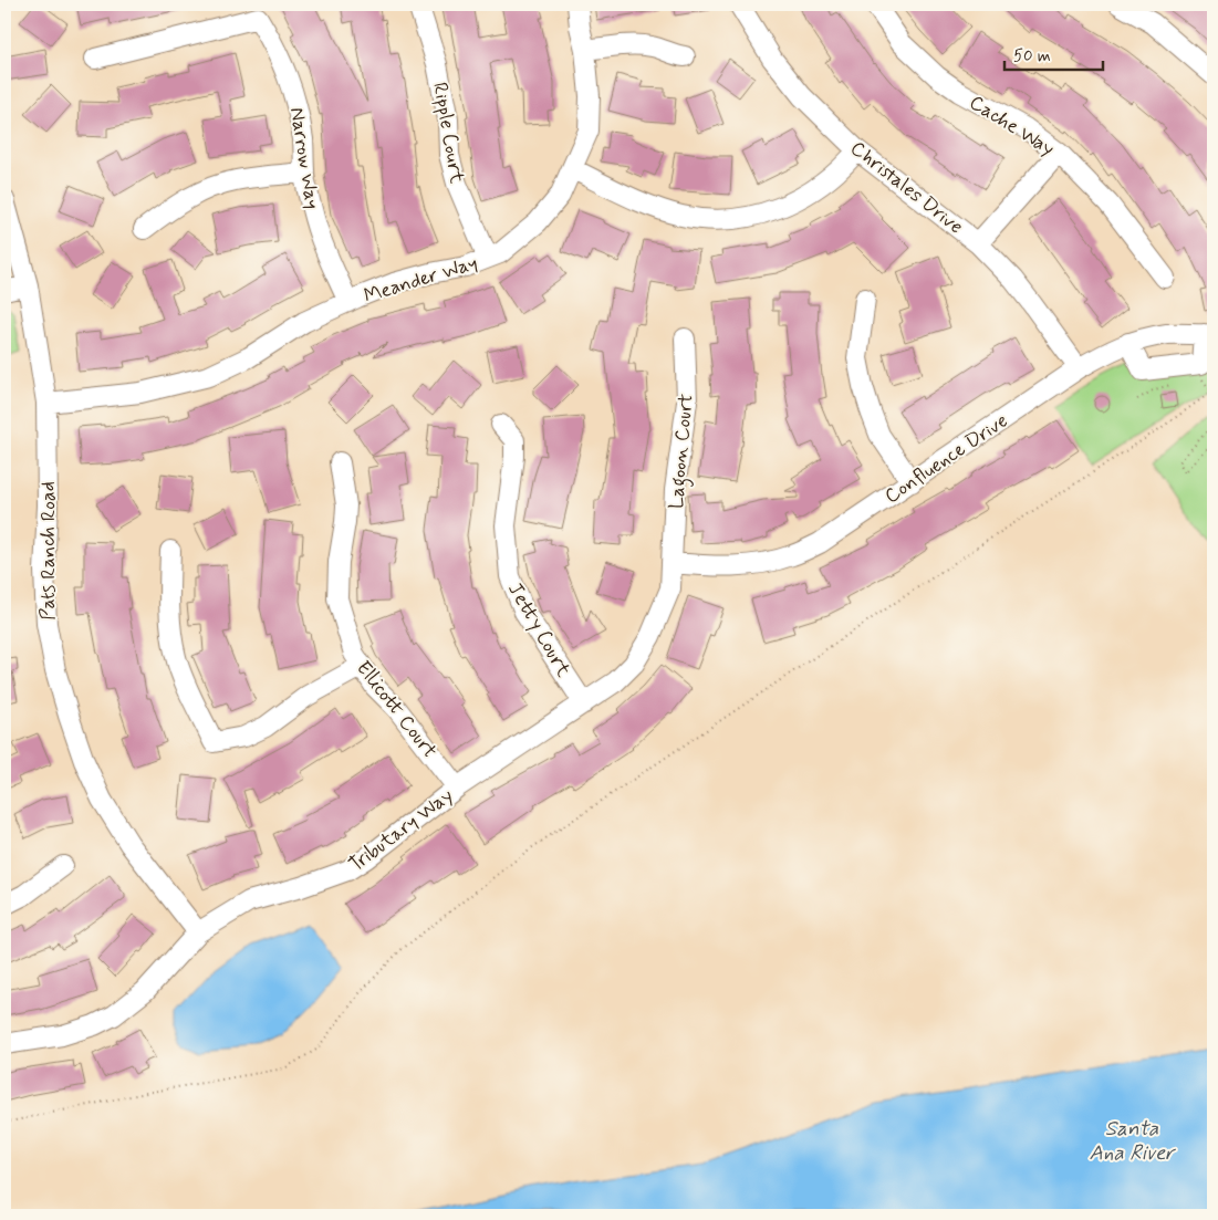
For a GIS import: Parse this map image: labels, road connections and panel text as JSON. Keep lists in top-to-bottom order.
{
  "streets": {
    "street": [
      "Cache Way",
      "Ripple Court",
      "Narrow Way",
      "Christales Drive",
      "Meander Way",
      "Lagoon Court",
      "Confluence Drive",
      "Pats Ranch Road",
      "Jetty Court",
      "Ellicott Court",
      "Tributary Way"
    ]
  },
  "crossings": [
    ["Ripple Court", "Meander Way"],
    ["Narrow Way", "Meander Way"],
    ["Christales Drive", "Confluence Drive"],
    ["Meander Way", "Pats Ranch Road"],
    ["Lagoon Court", "Confluence Drive"],
    ["Lagoon Court", "Tributary Way"],
    ["Confluence Drive", "Tributary Way"],
    ["Pats Ranch Road", "Tributary Way"],
    ["Jetty Court", "Tributary Way"],
    ["Ellicott Court", "Tributary Way"]
  ],
  "water": ["Santa Ana River"],
  "scale_bar": "50 m"
}
